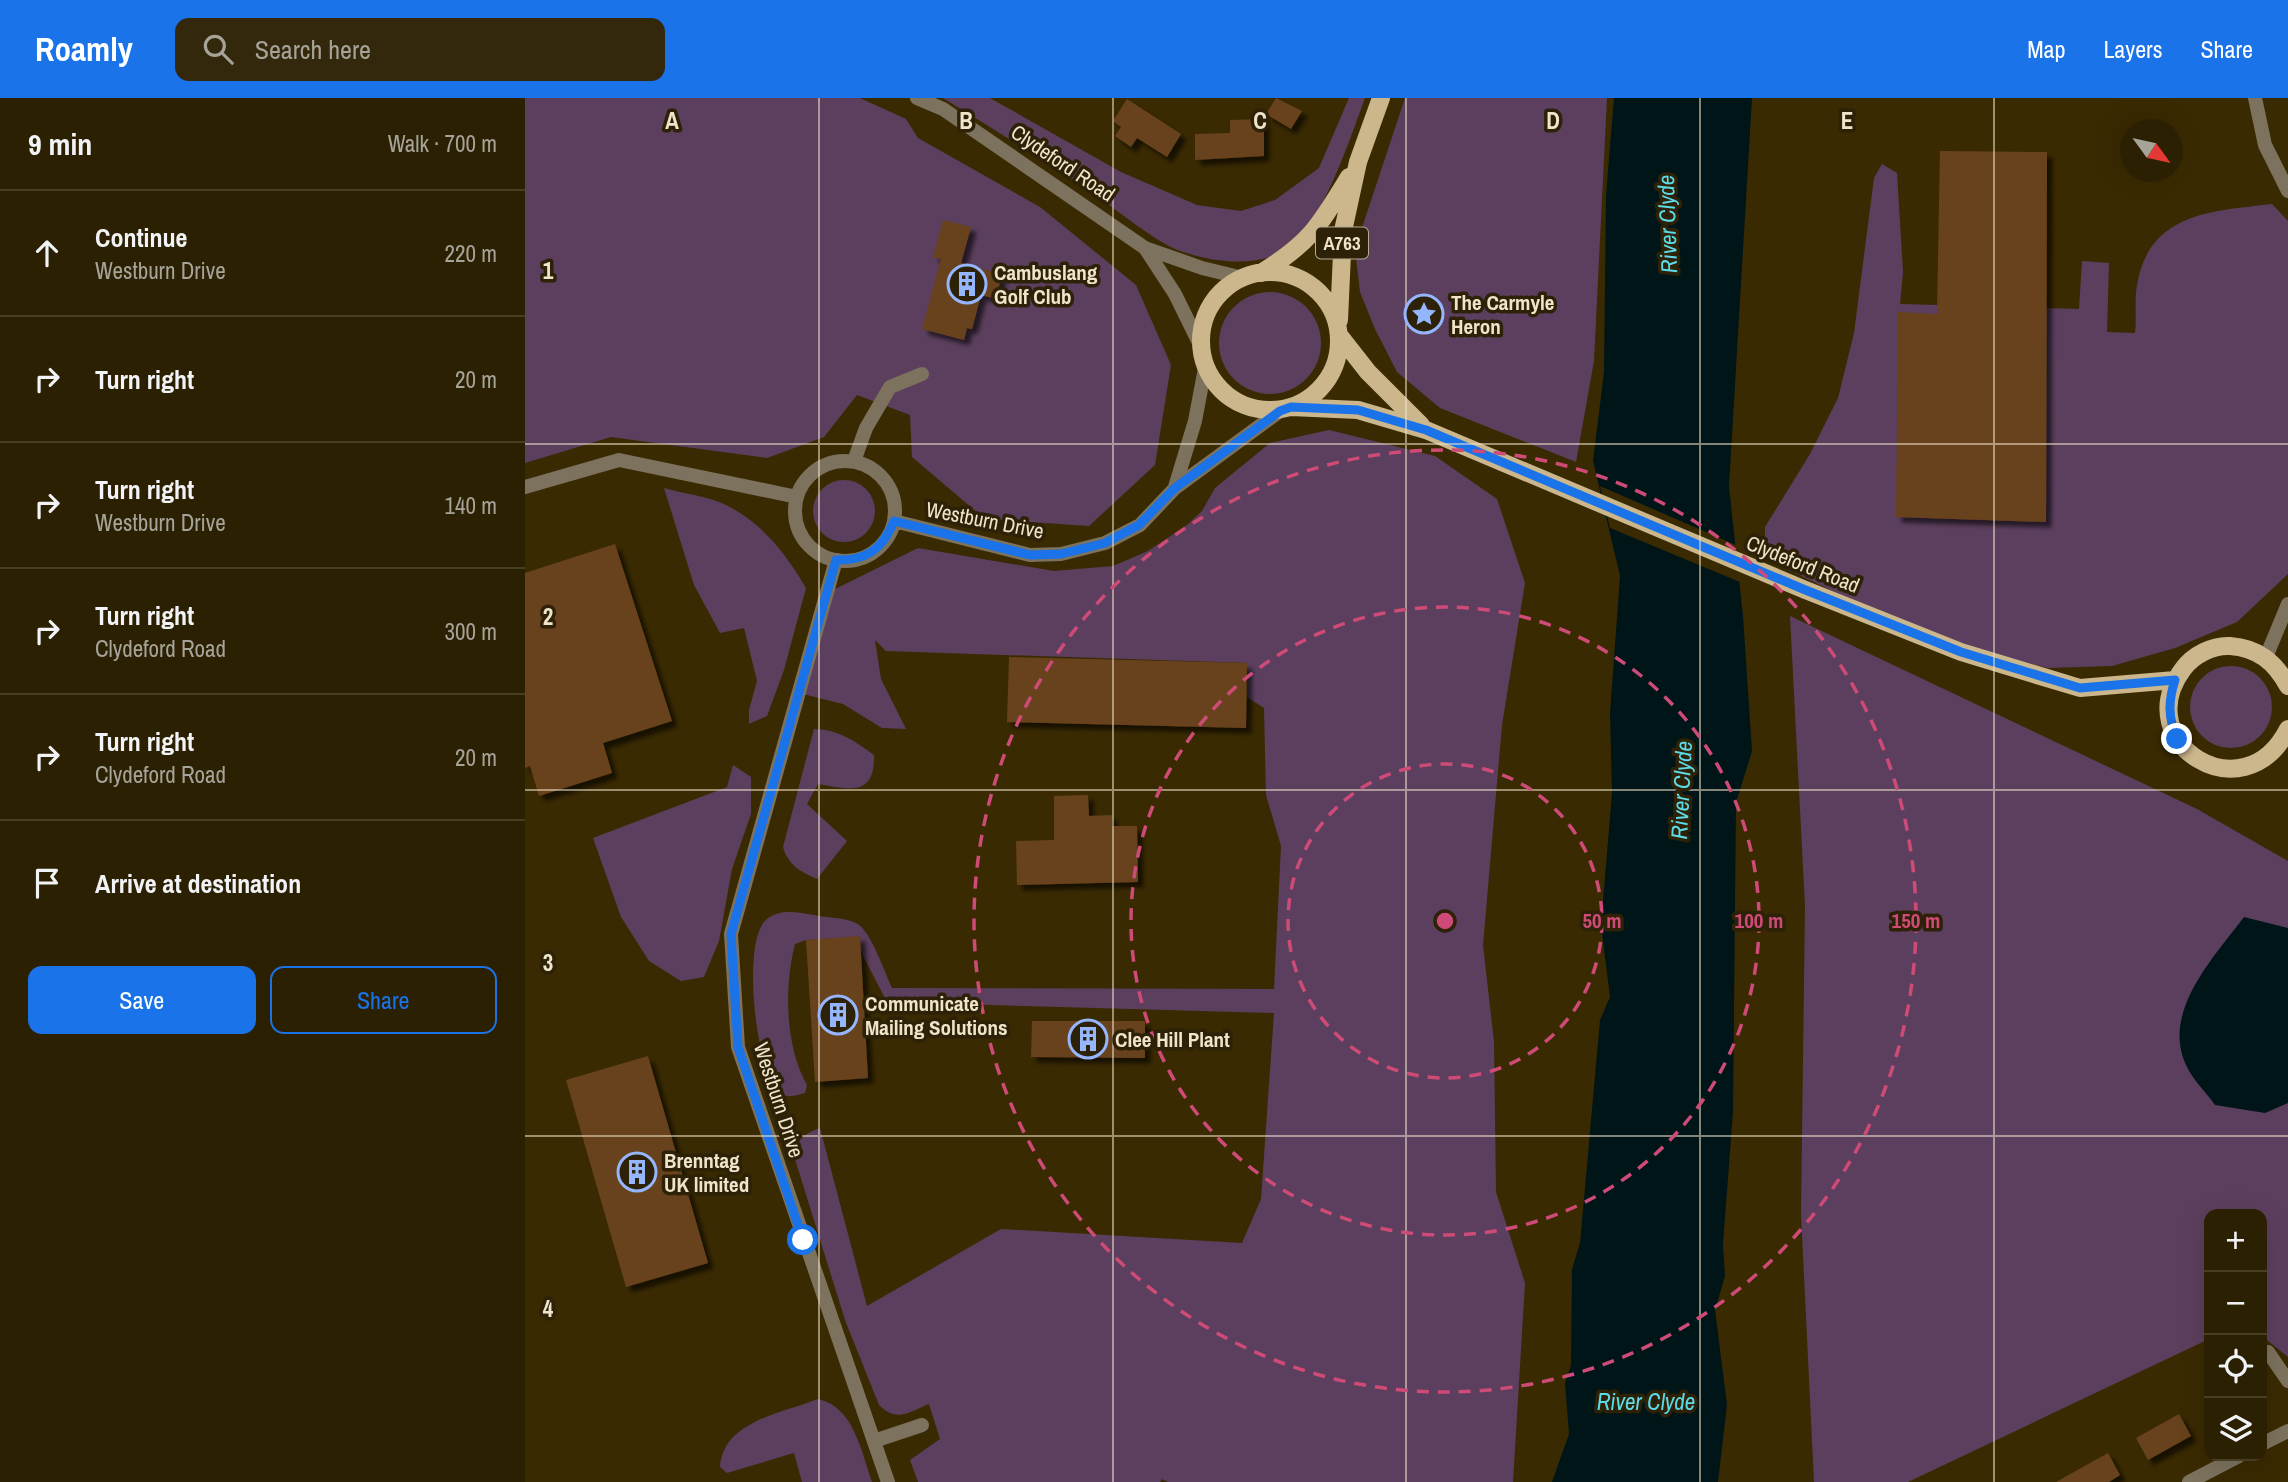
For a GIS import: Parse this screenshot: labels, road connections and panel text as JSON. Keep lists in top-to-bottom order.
{
  "streets": {
    "main road": ["Clydeford Road", "A763"],
    "street": ["Westburn Drive"]
  },
  "crossings": [
    ["Clydeford Road", "A763"],
    ["Clydeford Road", "Westburn Drive"],
    ["A763", "Westburn Drive"]
  ],
  "water": ["River Clyde"],
  "places": {
    "building": [
      "Cambuslang Golf Club",
      "Communicate Mailing Solutions",
      "Clee Hill Plant",
      "Brenntag UK limited"
    ],
    "place": ["The Carmyle Heron"]
  },
  "north": "bottom right",
  "page": {
    "header": "Roamly",
    "search": "Search here",
    "nav": ["Map", "Layers", "Share"],
    "heading": ["9 min", "Walk · 700 m"],
    "list": [
      ["Continue", "Westburn Drive", "220 m"],
      ["Turn right", "20 m"],
      ["Turn right", "Westburn Drive", "140 m"],
      ["Turn right", "Clydeford Road", "300 m"],
      ["Turn right", "Clydeford Road", "20 m"],
      "Arrive at destination"
    ],
    "buttons": ["Save", "Share"],
    "map_buttons": ["+", "−"]
  },
  "grid": {
    "columns": [
      "A",
      "B",
      "C",
      "D",
      "E"
    ],
    "rows": [
      "1",
      "2",
      "3",
      "4"
    ]
  },
  "rings": ["50 m", "100 m", "150 m"]
}
